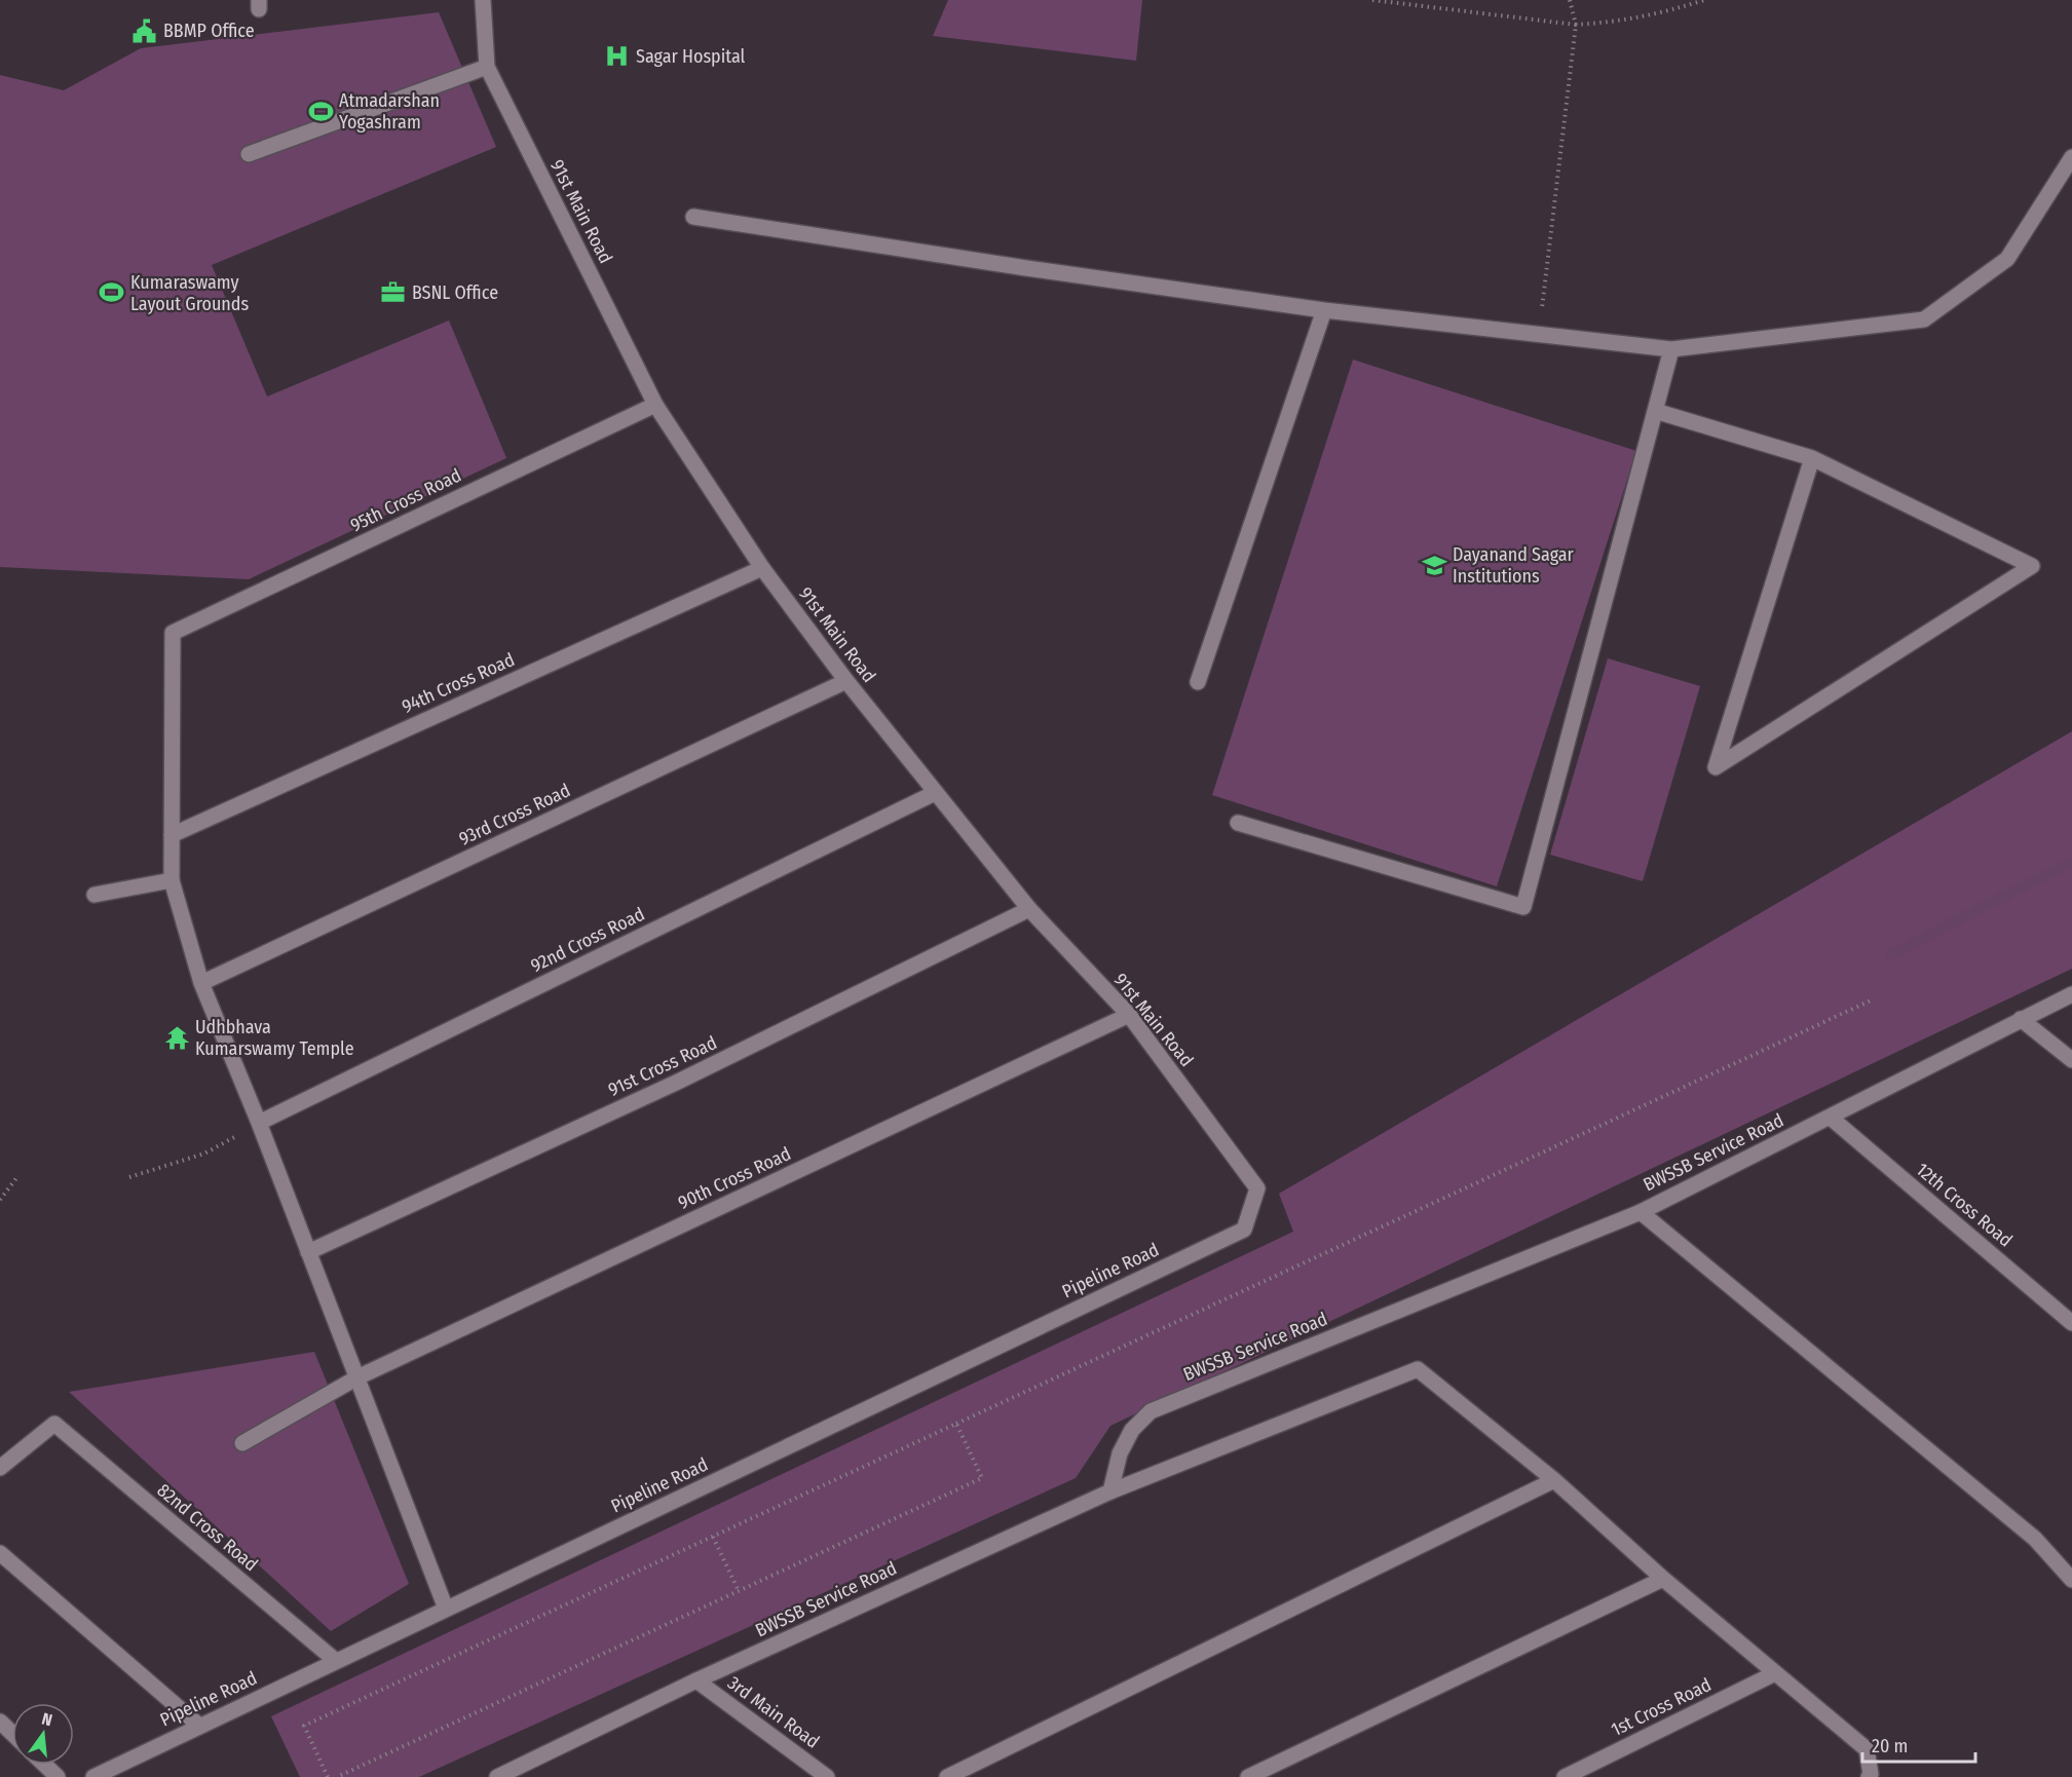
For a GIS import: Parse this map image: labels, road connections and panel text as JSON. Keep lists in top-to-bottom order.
{
  "streets": {
    "street": [
      "91st Main Road",
      "95th Cross Road",
      "94th Cross Road",
      "93rd Cross Road",
      "92nd Cross Road",
      "91st Cross Road",
      "BWSSB Service Road",
      "90th Cross Road",
      "12th Cross Road",
      "Pipeline Road",
      "82nd Cross Road",
      "1st Cross Road",
      "3rd Main Road"
    ]
  },
  "crossings": [
    ["91st Main Road", "95th Cross Road"],
    ["91st Main Road", "94th Cross Road"],
    ["91st Main Road", "93rd Cross Road"],
    ["91st Main Road", "92nd Cross Road"],
    ["91st Main Road", "91st Cross Road"],
    ["91st Main Road", "90th Cross Road"],
    ["91st Main Road", "Pipeline Road"],
    ["95th Cross Road", "94th Cross Road"],
    ["BWSSB Service Road", "12th Cross Road"],
    ["BWSSB Service Road", "3rd Main Road"],
    ["Pipeline Road", "82nd Cross Road"]
  ],
  "places": {
    "public building": ["BBMP Office"],
    "hospital": ["Sagar Hospital"],
    "sports": ["Atmadarshan Yogashram", "Kumaraswamy Layout Grounds"],
    "office": ["BSNL Office"],
    "school or university": ["Dayanand Sagar Institutions"],
    "temple": ["Udhbhava Kumarswamy Temple"]
  },
  "scale_bar": "20 m",
  "north": "top"
}
